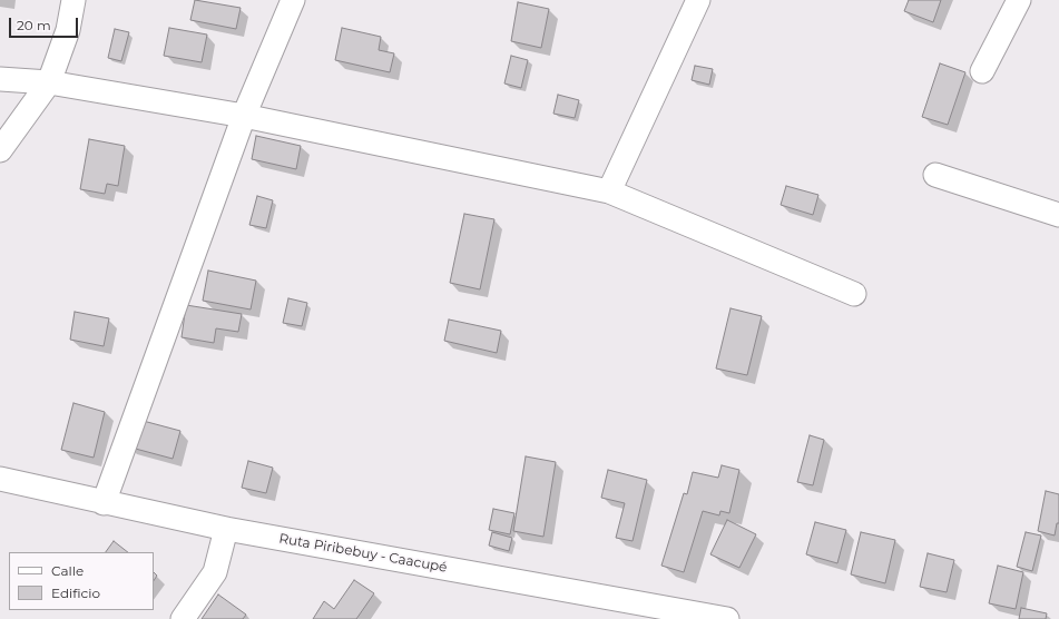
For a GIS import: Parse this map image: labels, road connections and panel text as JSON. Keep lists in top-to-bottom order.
{
  "streets": {
    "street": ["Ruta Piribebuy - Caacupé"]
  },
  "legend": ["Calle", "Edificio"],
  "scale_bar": "20 m"
}
